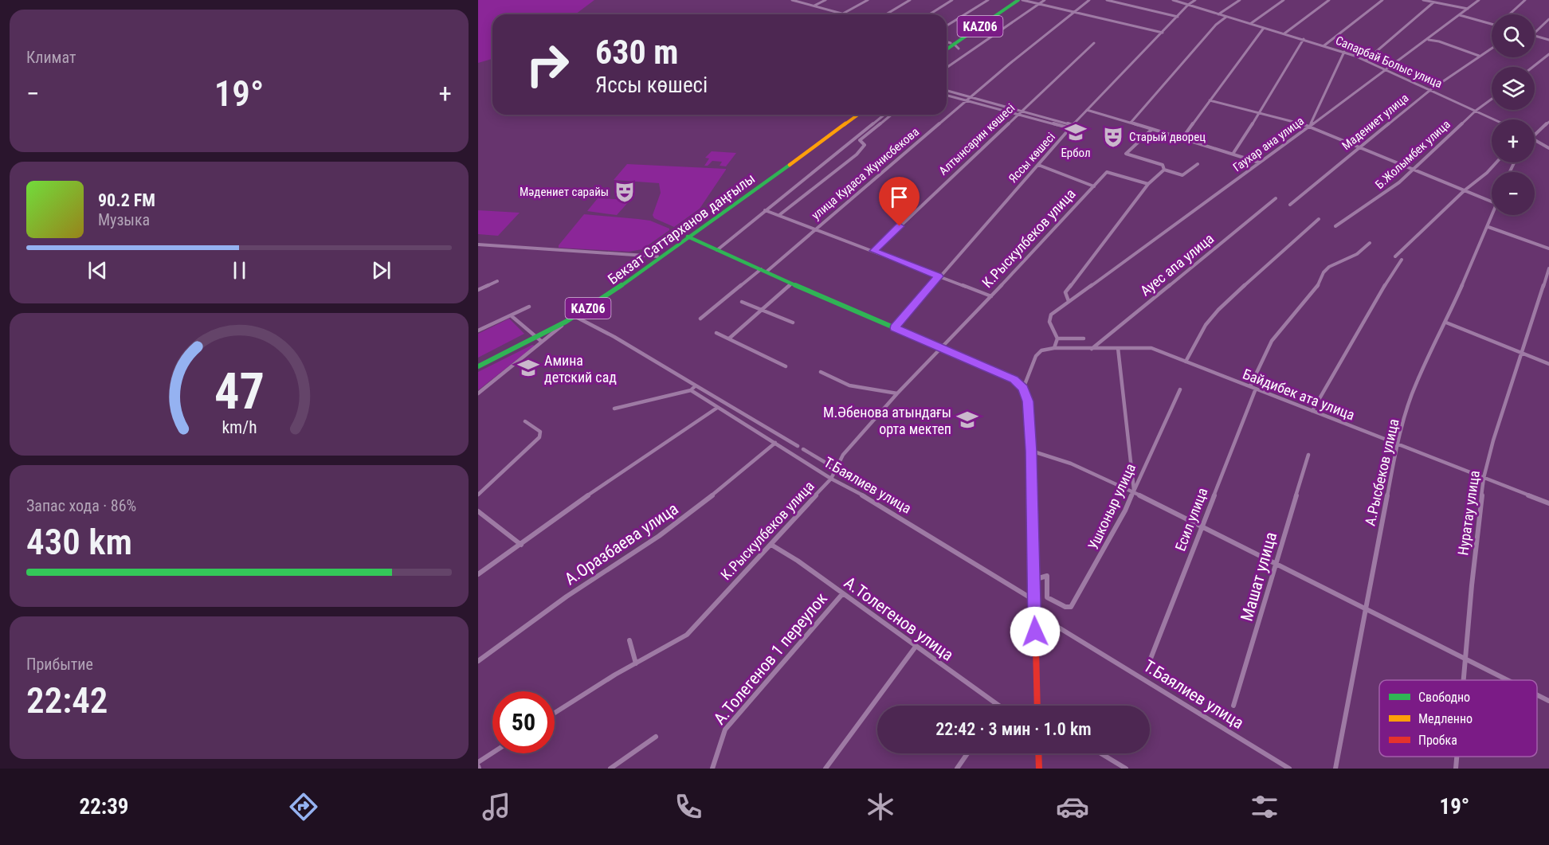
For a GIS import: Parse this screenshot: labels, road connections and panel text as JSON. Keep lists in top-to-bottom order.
{
  "streets": {
    "main road": ["KАZ06", "Бекзат Саттарханов даңғылы"],
    "street": [
      "Сапарбай Болыс улица",
      "Мадениет улица",
      "Алтынсарин көшесі",
      "Гаухар ана улица",
      "Б.Жолымбек улица",
      "Яссы көшесі",
      "улица Кудаса Жунисбекова",
      "К.Рыскулбеков улица",
      "Ауес апа улица",
      "Байдибек ата улица",
      "А.Рысбеков улица",
      "Т.Баялиев улица",
      "Ушконыр улица",
      "Нуратау улица",
      "Есил улица",
      "А.Оразбаева улица",
      "Машат улица",
      "А.Толегенов улица",
      "А.Толегенов 1 переулок"
    ]
  },
  "crossings": [
    ["Сапарбай Болыс улица", "Мадениет улица"],
    ["Сапарбай Болыс улица", "Гаухар ана улица"],
    ["Сапарбай Болыс улица", "Б.Жолымбек улица"],
    ["Сапарбай Болыс улица", "Яссы көшесі"],
    ["К.Рыскулбеков улица", "Т.Баялиев улица"],
    ["К.Рыскулбеков улица", "А.Толегенов улица"],
    ["Ауес апа улица", "Байдибек ата улица"],
    ["Байдибек ата улица", "А.Рысбеков улица"],
    ["Байдибек ата улица", "Нуратау улица"],
    ["Байдибек ата улица", "Есил улица"],
    ["Т.Баялиев улица", "А.Оразбаева улица"],
    ["А.Толегенов улица", "А.Толегенов 1 переулок"]
  ],
  "places": {
    "school or university": ["Ербол", "Амина детский сад", "М.Әбенова атындағы орта мектеп"],
    "theatre": ["Старый дворец", "Мәдениет сарайы"]
  },
  "legend": ["Свободно", "Медленно", "Пробка"],
  "page": {
    "tile": [
      "Климат",
      ["Запас хода · 86%", "430 km"],
      ["Прибытие", "22:42"]
    ],
    "map_buttons": ["+", "−"],
    "turn": ["630 m", "Яссы көшесі"],
    "heat": ["−", "19°", "+"],
    "song": ["90.2 FM", "Музыка"],
    "limit": "50",
    "trip": "22:42 · 3 мин · 1.0 km",
    "tabs": ["22:39", "19°"],
    "gauge": ["47", "km/h"]
  }
}
